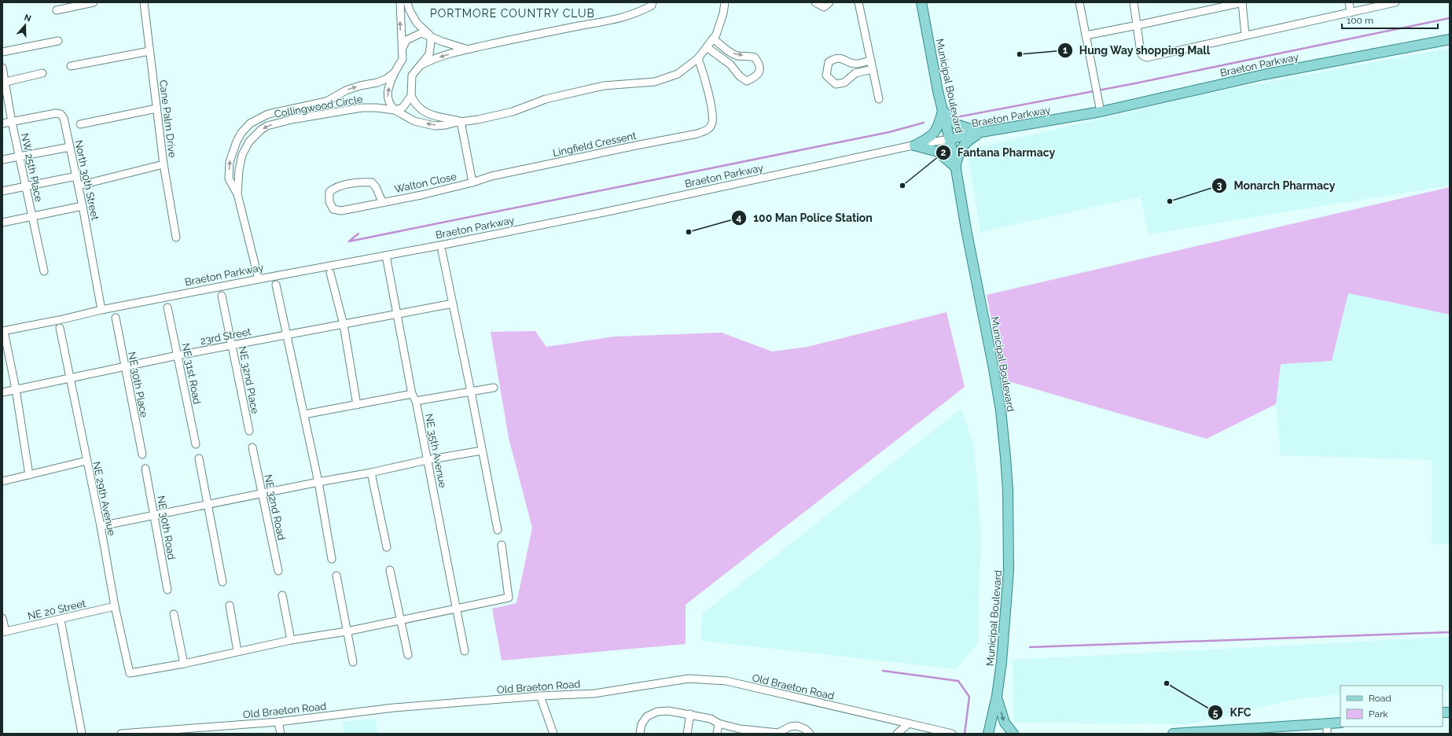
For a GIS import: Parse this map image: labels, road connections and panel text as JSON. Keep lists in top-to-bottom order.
{
  "streets": {
    "main road": ["Braeton Parkway", "Municipal Boulevard"],
    "street": [
      "Collingwood Circle",
      "Cane Palm Drive",
      "Lingfield Cressent",
      "NW 25th Place",
      "North 30th Street",
      "Walton Close",
      "23rd Street",
      "NE 31st Road",
      "NE 32nd Place",
      "NE 30th Place",
      "NE 35th Avenue",
      "NE 29th Avenue",
      "NE 32nd Road",
      "NE 30th Road",
      "NE 20 Street",
      "Old Braeton Road"
    ]
  },
  "crossings": [
    ["Braeton Parkway", "Municipal Boulevard"],
    ["Braeton Parkway", "North 30th Street"],
    ["Braeton Parkway", "NE 35th Avenue"],
    ["Collingwood Circle", "Lingfield Cressent"],
    ["Lingfield Cressent", "Walton Close"],
    ["NW 25th Place", "North 30th Street"],
    ["23rd Street", "NE 31st Road"],
    ["23rd Street", "NE 32nd Place"],
    ["23rd Street", "NE 30th Place"],
    ["23rd Street", "NE 35th Avenue"],
    ["23rd Street", "NE 29th Avenue"],
    ["NE 29th Avenue", "NE 20 Street"]
  ],
  "districts": ["PORTMORE COUNTRY CLUB"],
  "places": [
    "Hung Way shopping Mall",
    "Fantana Pharmacy",
    "Monarch Pharmacy",
    "100 Man Police Station",
    "KFC"
  ],
  "legend": ["Road", "Park"],
  "scale_bar": "100 m",
  "north": "top"
}
